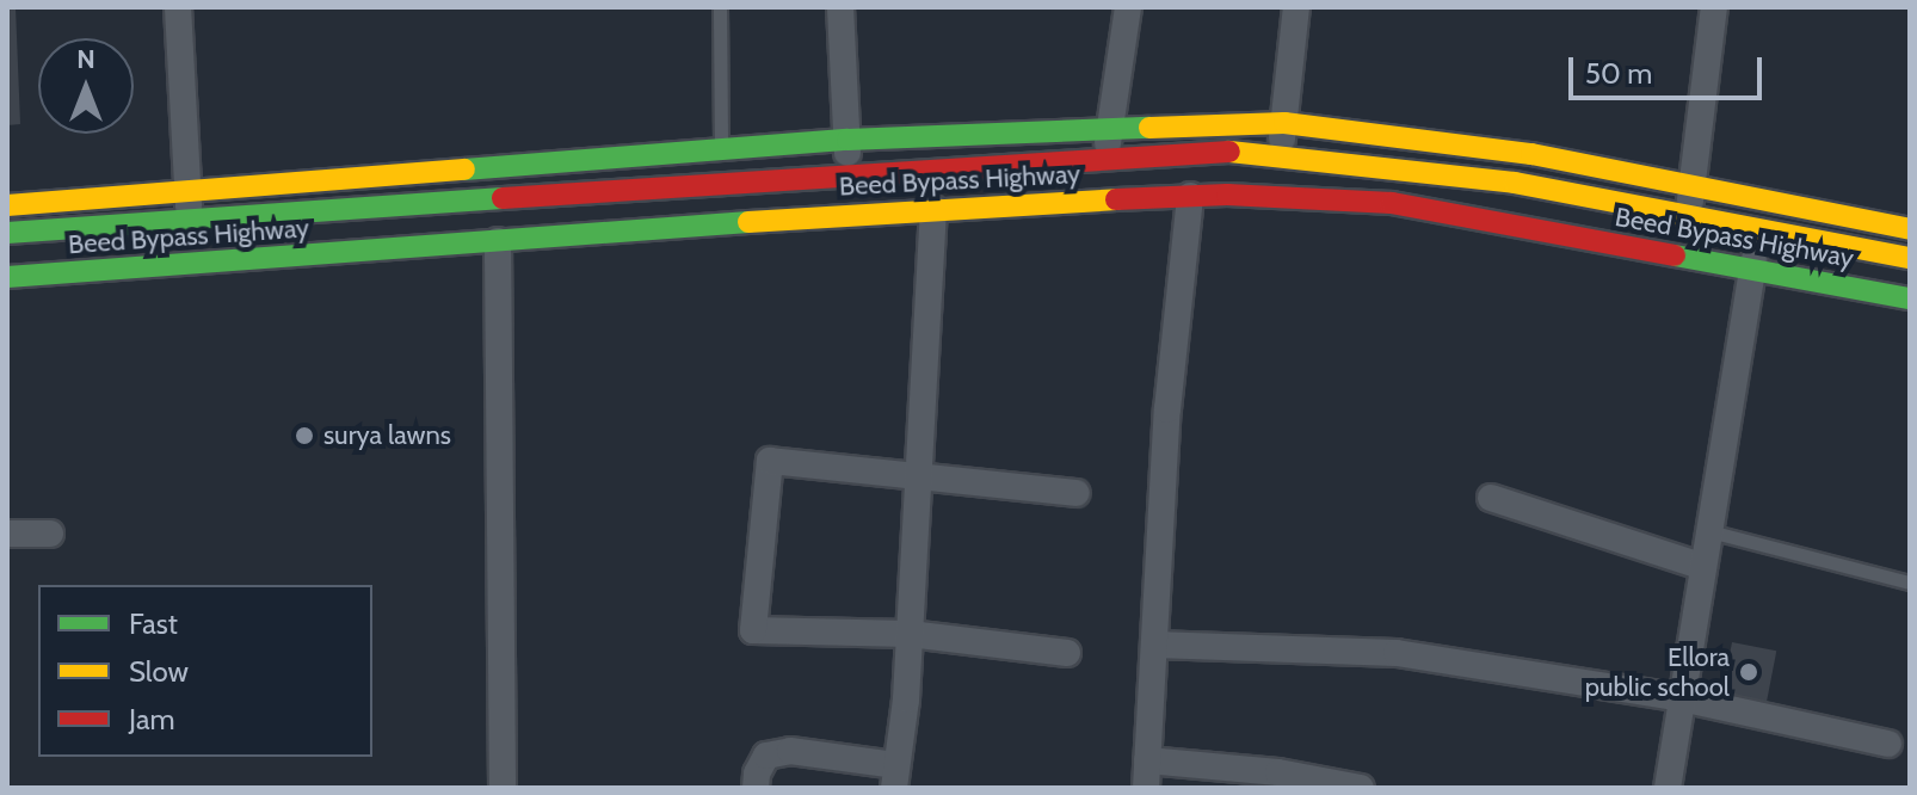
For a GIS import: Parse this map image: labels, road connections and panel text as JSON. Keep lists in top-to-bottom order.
{
  "streets": {
    "main road": ["Beed Bypass Highway"]
  },
  "places": ["surya lawns", "Ellora public school"],
  "legend": ["Fast", "Slow", "Jam"],
  "scale_bar": "50 m",
  "north": "top"
}
